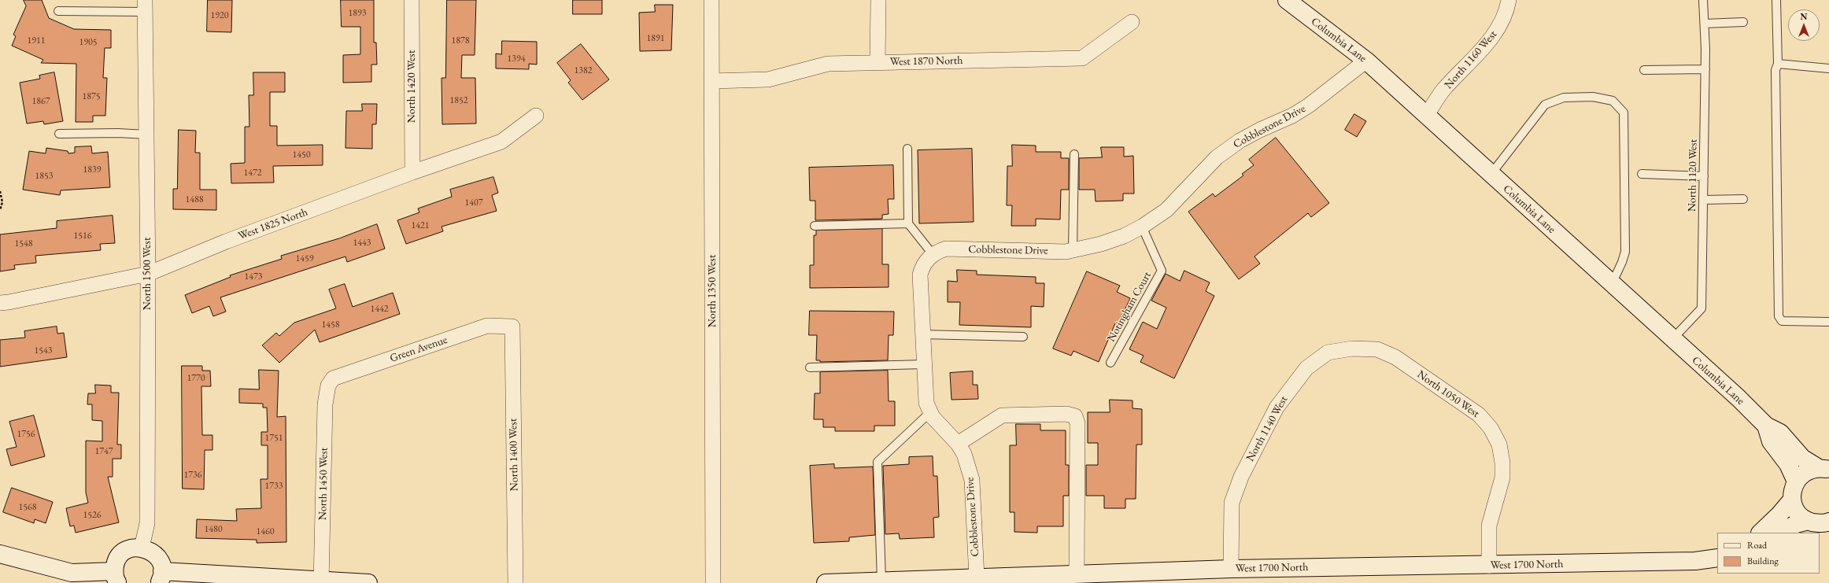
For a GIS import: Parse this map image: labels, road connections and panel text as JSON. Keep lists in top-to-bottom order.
{
  "streets": {
    "street": [
      "Columbia Lane",
      "North 1160 West",
      "West 1870 North",
      "North 1420 West",
      "Cobblestone Drive",
      "West 1825 North",
      "North 1500 West",
      "North 1350 West",
      "Green Avenue",
      "North 1050 West",
      "North 1140 West",
      "North 1400 West",
      "North 1450 West",
      "West 1700 North"
    ],
    "lane": ["North 1120 West", "Notingham Court"]
  },
  "crossings": [
    ["Columbia Lane", "North 1160 West"],
    ["Columbia Lane", "Cobblestone Drive"],
    ["Columbia Lane", "North 1120 West"],
    ["West 1870 North", "North 1350 West"],
    ["North 1420 West", "West 1825 North"],
    ["Cobblestone Drive", "Notingham Court"],
    ["Cobblestone Drive", "West 1700 North"],
    ["West 1825 North", "North 1500 West"],
    ["Green Avenue", "North 1400 West"],
    ["Green Avenue", "North 1450 West"],
    ["North 1050 West", "North 1140 West"],
    ["North 1050 West", "West 1700 North"],
    ["North 1140 West", "West 1700 North"]
  ],
  "house_numbers": [
    "1893",
    "1920",
    "1891",
    "1911",
    "1878",
    "1905",
    "1394",
    "1382",
    "1875",
    "1852",
    "1867",
    "1450",
    "1839",
    "1472",
    "1853",
    "1488",
    "1407",
    "1421",
    "1516",
    "1443",
    "1548",
    "1459",
    "1473",
    "1442",
    "1458",
    "1543",
    "1770",
    "1756",
    "1751",
    "1747",
    "1736",
    "1733",
    "1568",
    "1526",
    "1480",
    "1460"
  ],
  "legend": ["Road", "Building"],
  "north": "top"
}
